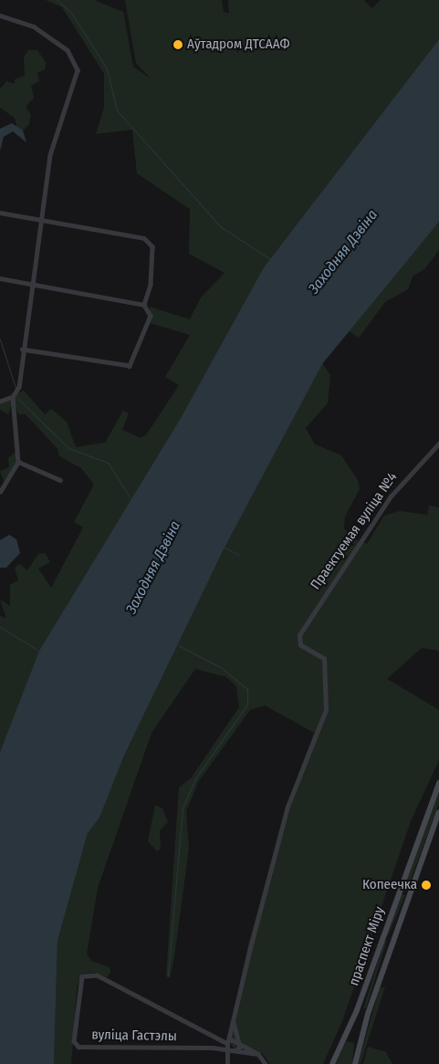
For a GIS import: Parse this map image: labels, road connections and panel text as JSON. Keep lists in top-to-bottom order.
{
  "streets": {
    "street": ["Праектуемая вуліца №4", "праспект Міру", "вуліца Гастэлы"]
  },
  "water": ["Заходняя Дзвіна"],
  "places": ["Аўтадром ДТСААФ", "Копеечка"]
}
